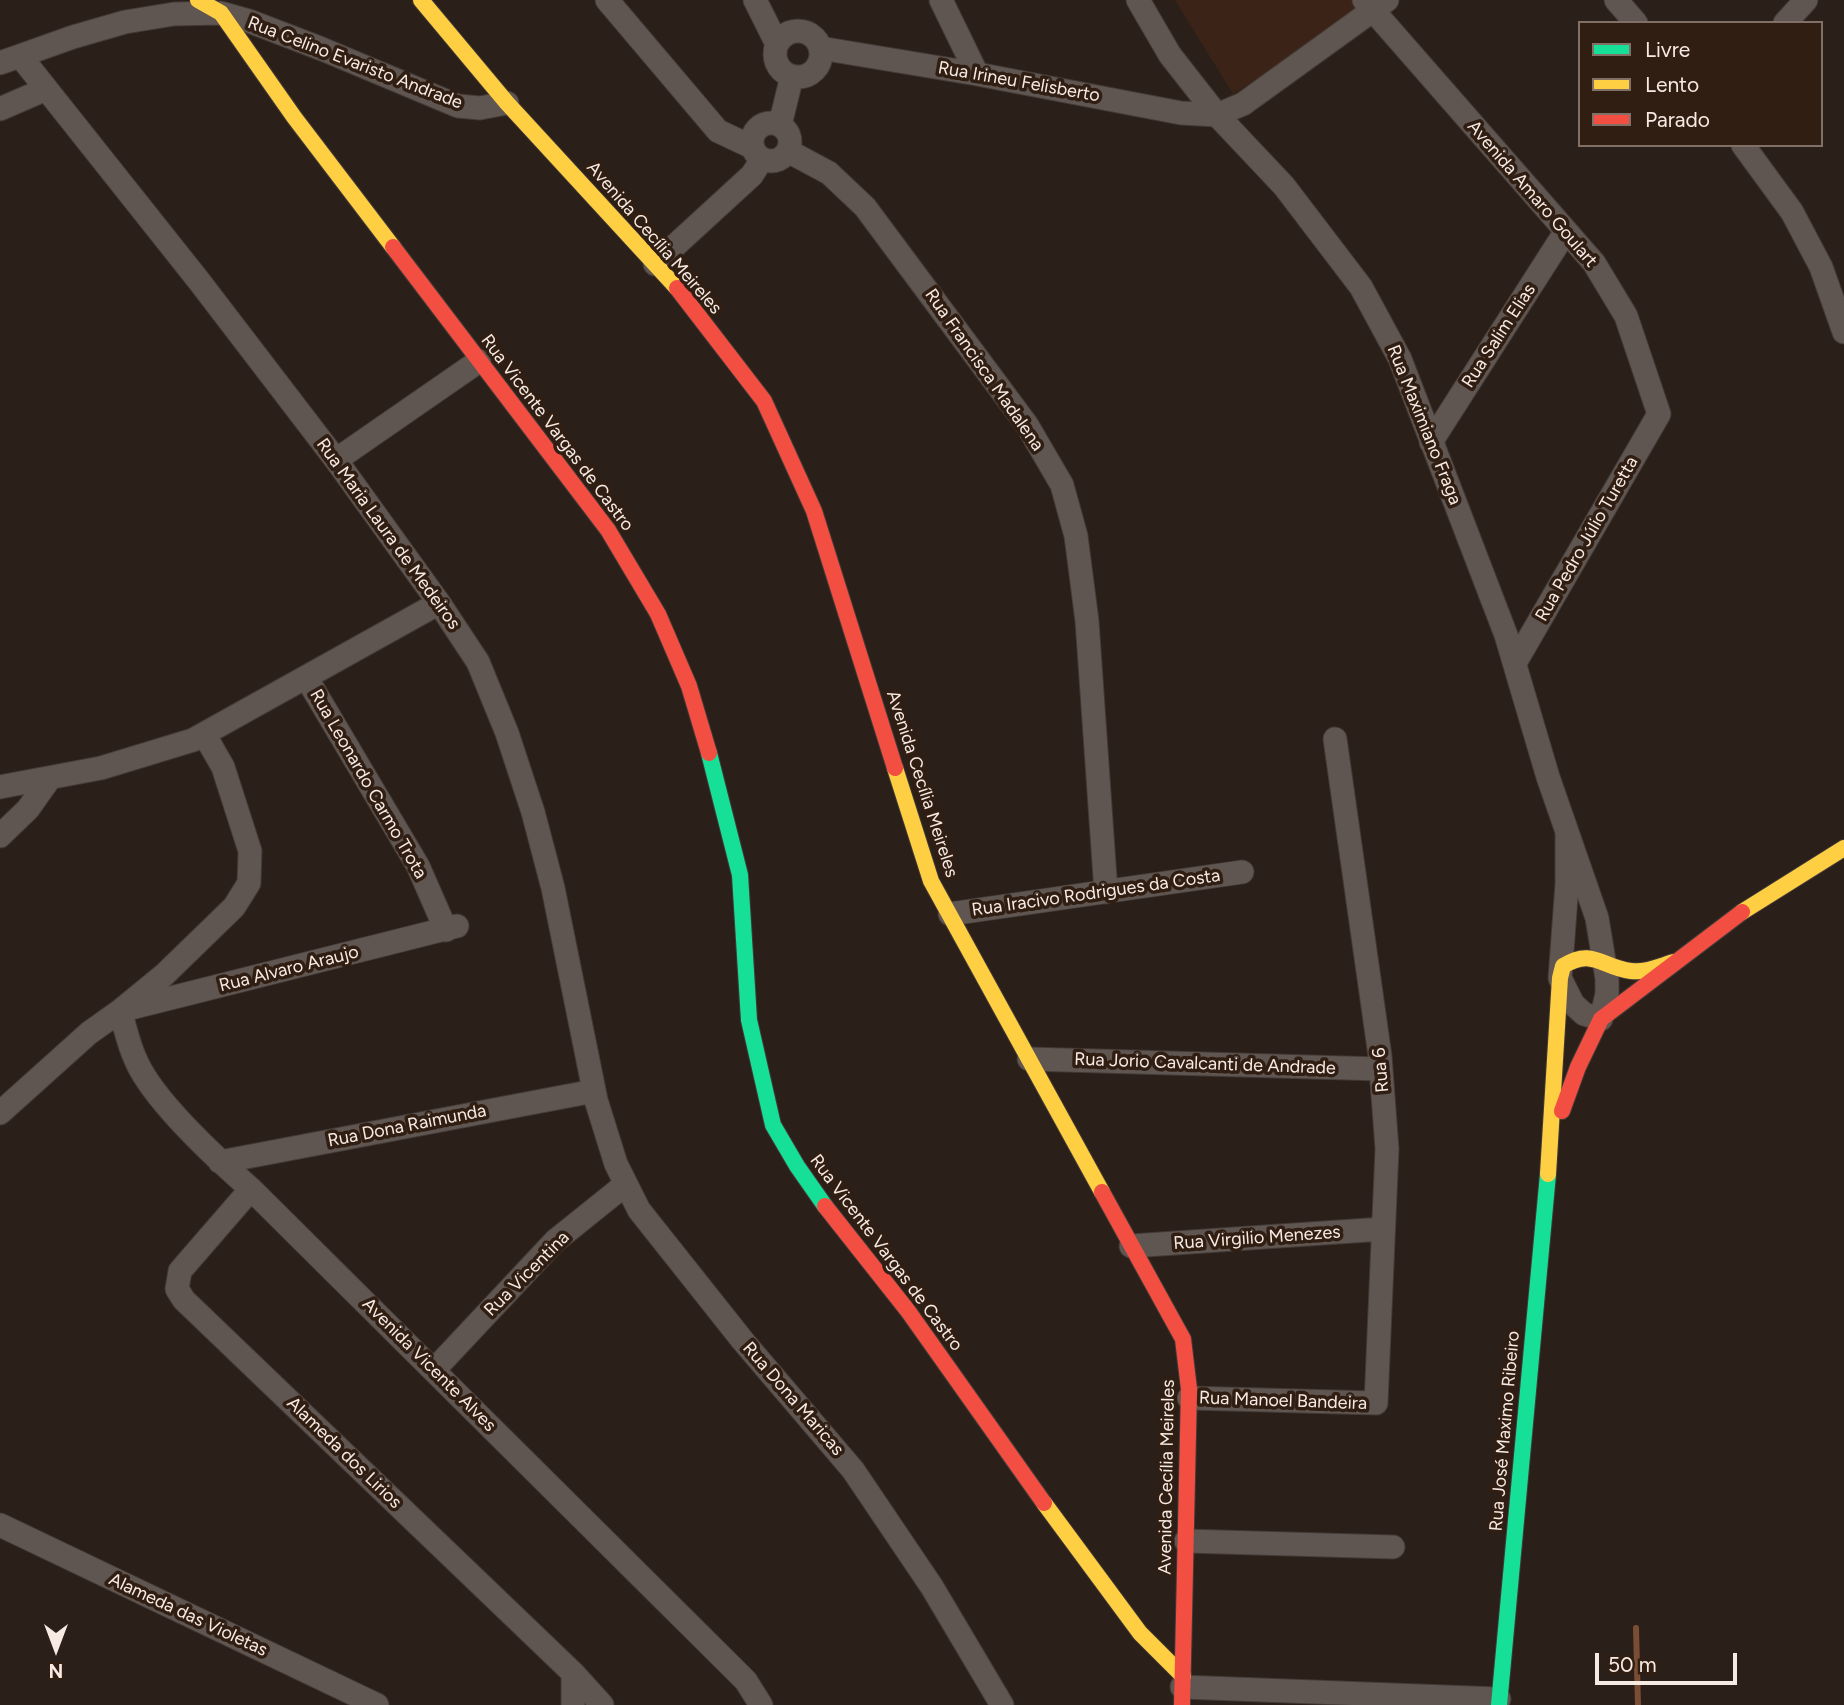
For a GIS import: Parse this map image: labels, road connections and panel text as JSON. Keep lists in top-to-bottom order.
{
  "streets": {
    "street": [
      "Rua Celino Evaristo Andrade",
      "Rua Irineu Felisberto",
      "Avenida Amaro Goulart",
      "Avenida Cecília Meireles",
      "Rua Salim Elias",
      "Rua Francisca Madalena",
      "Rua Maximiano Fraga",
      "Rua Vicente Vargas de Castro",
      "Rua Maria Laura de Medeiros",
      "Rua Pedro Júlio Turetta",
      "Rua Leonardo Carmo Trota",
      "Rua Iracivo Rodrigues da Costa",
      "Rua Alvaro Araujo",
      "Rua Jorio Cavalcanti de Andrade",
      "Rua 6",
      "Rua Dona Raimunda",
      "Rua Virgilio Menezes",
      "Rua Vicentina",
      "Avenida Vicente Alves",
      "Rua Dona Maricas",
      "Rua Manoel Bandeira",
      "Rua José Maximo Ribeiro",
      "Alameda dos Lirios",
      "Alameda das Violetas"
    ]
  },
  "crossings": [
    ["Rua Celino Evaristo Andrade", "Avenida Cecília Meireles"],
    ["Rua Celino Evaristo Andrade", "Rua Vicente Vargas de Castro"],
    ["Rua Celino Evaristo Andrade", "Rua Maria Laura de Medeiros"],
    ["Rua Irineu Felisberto", "Rua Maximiano Fraga"],
    ["Avenida Amaro Goulart", "Rua Salim Elias"],
    ["Avenida Amaro Goulart", "Rua Pedro Júlio Turetta"],
    ["Avenida Cecília Meireles", "Rua Vicente Vargas de Castro"],
    ["Avenida Cecília Meireles", "Rua Iracivo Rodrigues da Costa"],
    ["Avenida Cecília Meireles", "Rua Jorio Cavalcanti de Andrade"],
    ["Avenida Cecília Meireles", "Rua Virgilio Menezes"],
    ["Avenida Cecília Meireles", "Rua Manoel Bandeira"],
    ["Rua Salim Elias", "Rua Maximiano Fraga"],
    ["Rua Francisca Madalena", "Rua Iracivo Rodrigues da Costa"],
    ["Rua Maximiano Fraga", "Rua Pedro Júlio Turetta"],
    ["Rua Maximiano Fraga", "Rua José Maximo Ribeiro"],
    ["Rua Maria Laura de Medeiros", "Rua Dona Raimunda"],
    ["Rua Maria Laura de Medeiros", "Rua Dona Maricas"],
    ["Rua Leonardo Carmo Trota", "Rua Alvaro Araujo"],
    ["Rua Alvaro Araujo", "Avenida Vicente Alves"],
    ["Rua Jorio Cavalcanti de Andrade", "Rua 6"],
    ["Rua 6", "Rua Virgilio Menezes"],
    ["Rua 6", "Rua Manoel Bandeira"],
    ["Rua Dona Raimunda", "Avenida Vicente Alves"],
    ["Rua Dona Raimunda", "Rua Dona Maricas"],
    ["Rua Vicentina", "Avenida Vicente Alves"],
    ["Rua Vicentina", "Rua Dona Maricas"],
    ["Avenida Vicente Alves", "Alameda dos Lirios"]
  ],
  "legend": ["Livre", "Lento", "Parado"],
  "scale_bar": "50 m",
  "north": "bottom"
}
